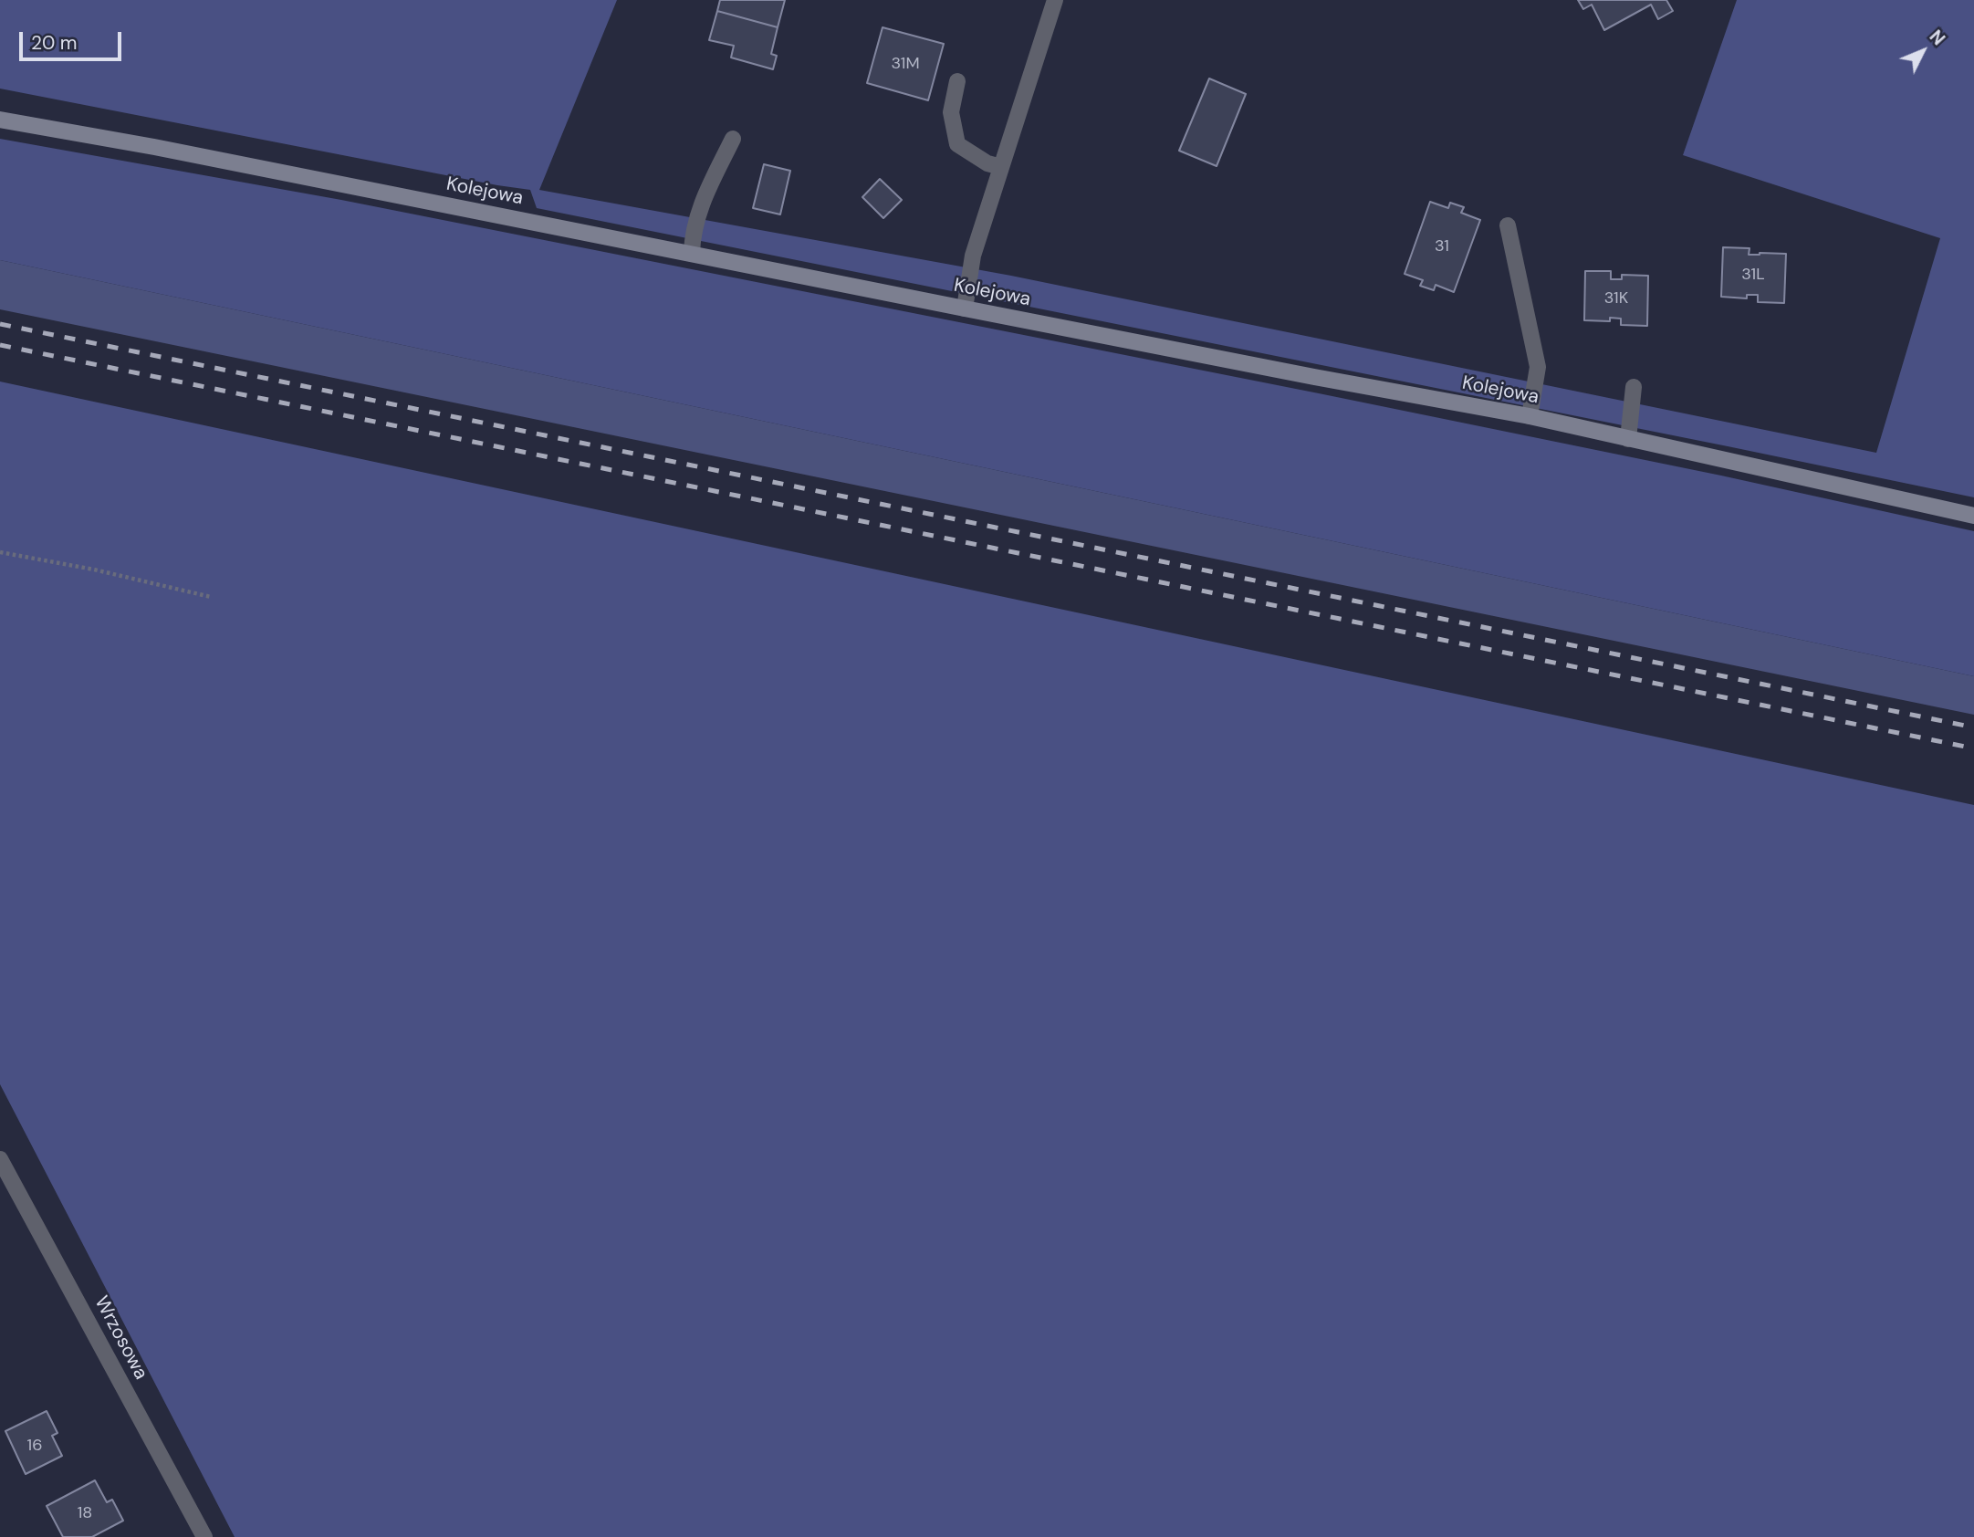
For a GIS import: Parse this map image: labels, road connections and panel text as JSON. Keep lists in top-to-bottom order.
{
  "streets": {
    "street": ["Kolejowa", "Wrzosowa"]
  },
  "house_numbers": [
    "31M",
    "31",
    "31L",
    "31K",
    "16",
    "18"
  ],
  "scale_bar": "20 m",
  "north": "top right"
}
